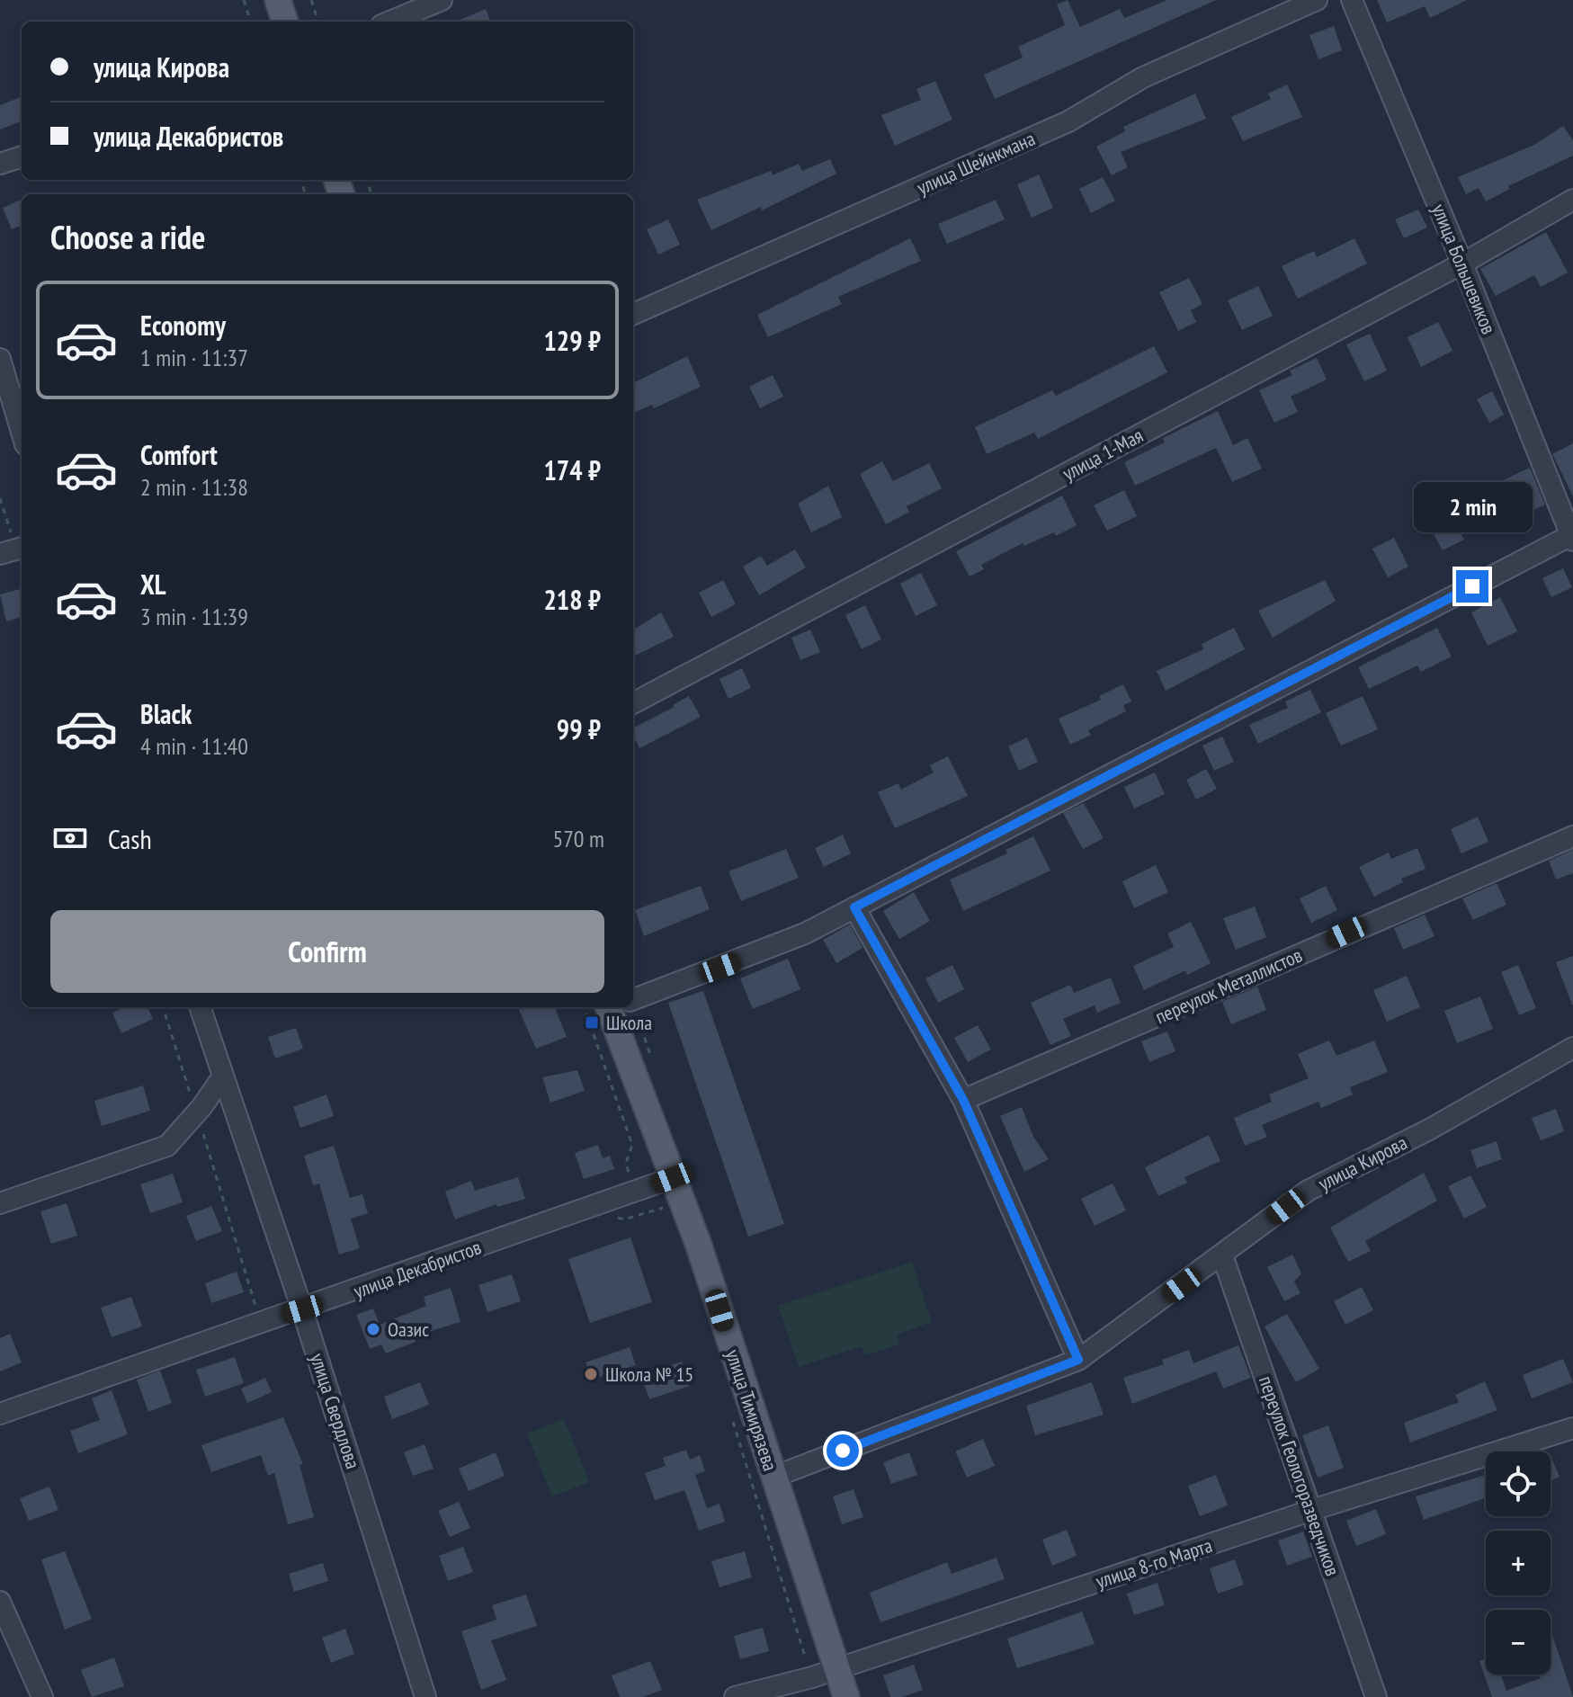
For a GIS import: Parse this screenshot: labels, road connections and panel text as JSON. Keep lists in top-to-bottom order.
{
  "streets": {
    "main road": ["улица Тимирязева"],
    "street": [
      "улица Шейнкмана",
      "улица Большевиков",
      "улица 1-Мая",
      "переулок Металлистов",
      "улица Кирова",
      "улица Декабристов",
      "улица Свердлова",
      "переулок Геологоразведчиков",
      "улица 8-го Марта"
    ]
  },
  "crossings": [
    ["улица Большевиков", "улица 1-Мая"],
    ["улица Кирова", "улица Тимирязева"],
    ["улица Кирова", "переулок Геологоразведчиков"],
    ["улица Декабристов", "улица Тимирязева"],
    ["улица Декабристов", "улица Свердлова"],
    ["улица Тимирязева", "улица 8-го Марта"],
    ["переулок Геологоразведчиков", "улица 8-го Марта"]
  ],
  "places": {
    "transit": ["Школа"],
    "other": ["Оазис", "Школа № 15"]
  },
  "page": {
    "banner": ["улица Кирова", "улица Декабристов"],
    "heading": "Choose a ride",
    "list": [
      {
        "name": "Economy",
        "note": "1 min · 11:37",
        "value": "129 ₽"
      },
      {
        "name": "Comfort",
        "note": "2 min · 11:38",
        "value": "174 ₽"
      },
      {
        "name": "XL",
        "note": "3 min · 11:39",
        "value": "218 ₽"
      },
      {
        "name": "Black",
        "note": "4 min · 11:40",
        "value": "99 ₽"
      }
    ],
    "bubble": "2 min",
    "pay": ["Cash", "570 m"],
    "buttons": "Confirm",
    "map_buttons": ["+", "−"]
  }
}
